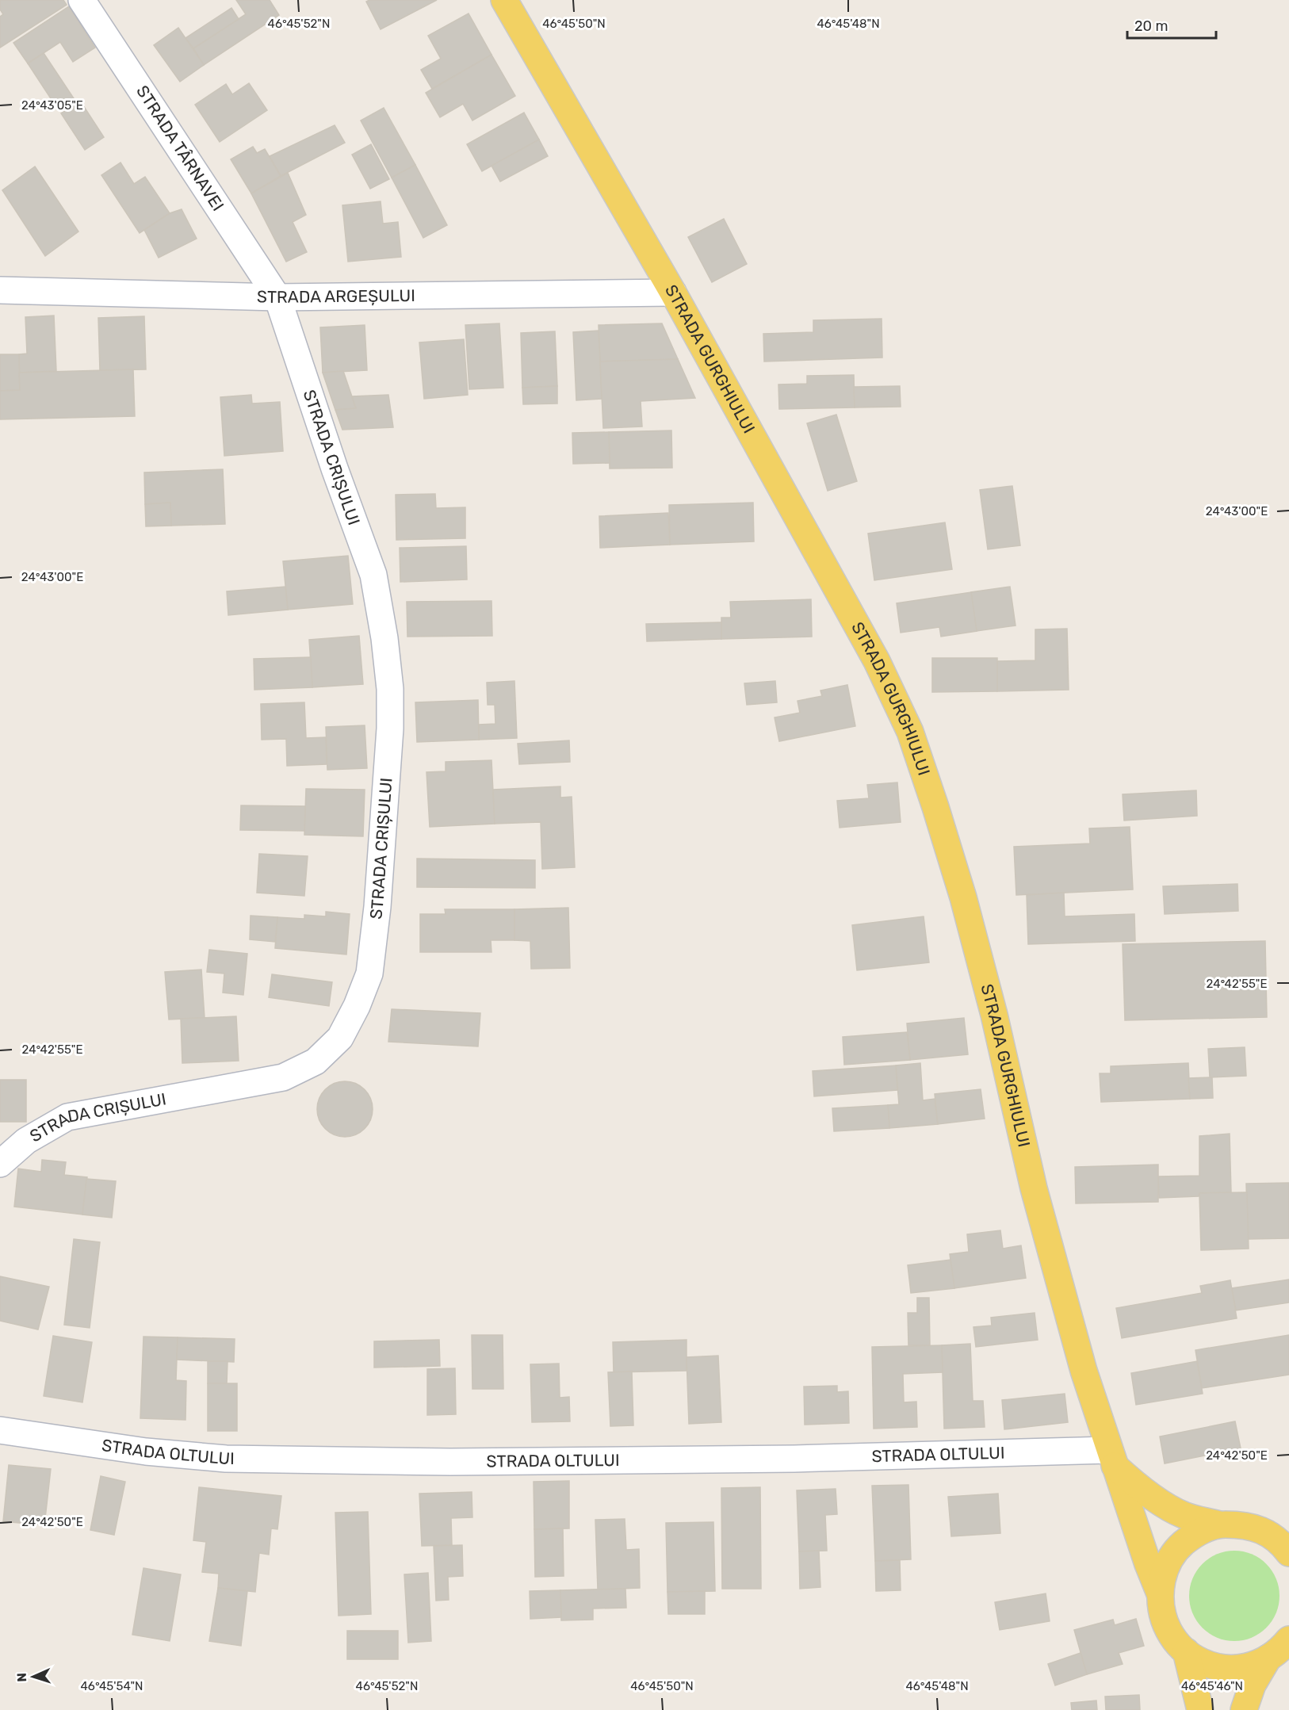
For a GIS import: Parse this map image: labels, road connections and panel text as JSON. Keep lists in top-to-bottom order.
{
  "streets": {
    "main road": ["STRADA GURGHIULUI"],
    "street": [
      "STRADA TÂRNAVEI",
      "STRADA ARGEȘULUI",
      "STRADA CRIȘULUI",
      "STRADA OLTULUI"
    ]
  },
  "crossings": [
    ["STRADA TÂRNAVEI", "STRADA ARGEȘULUI"],
    ["STRADA TÂRNAVEI", "STRADA CRIȘULUI"],
    ["STRADA ARGEȘULUI", "STRADA GURGHIULUI"],
    ["STRADA ARGEȘULUI", "STRADA CRIȘULUI"],
    ["STRADA GURGHIULUI", "STRADA OLTULUI"]
  ],
  "scale_bar": "20 m",
  "north": "left",
  "coordinates": [
    "46°45'52\"N",
    "46°45'50\"N",
    "46°45'48\"N",
    "24°43'05\"E",
    "24°43'00\"E",
    "24°42'55\"E",
    "24°42'50\"E",
    "46°45'54\"N",
    "46°45'46\"N"
  ]
}
